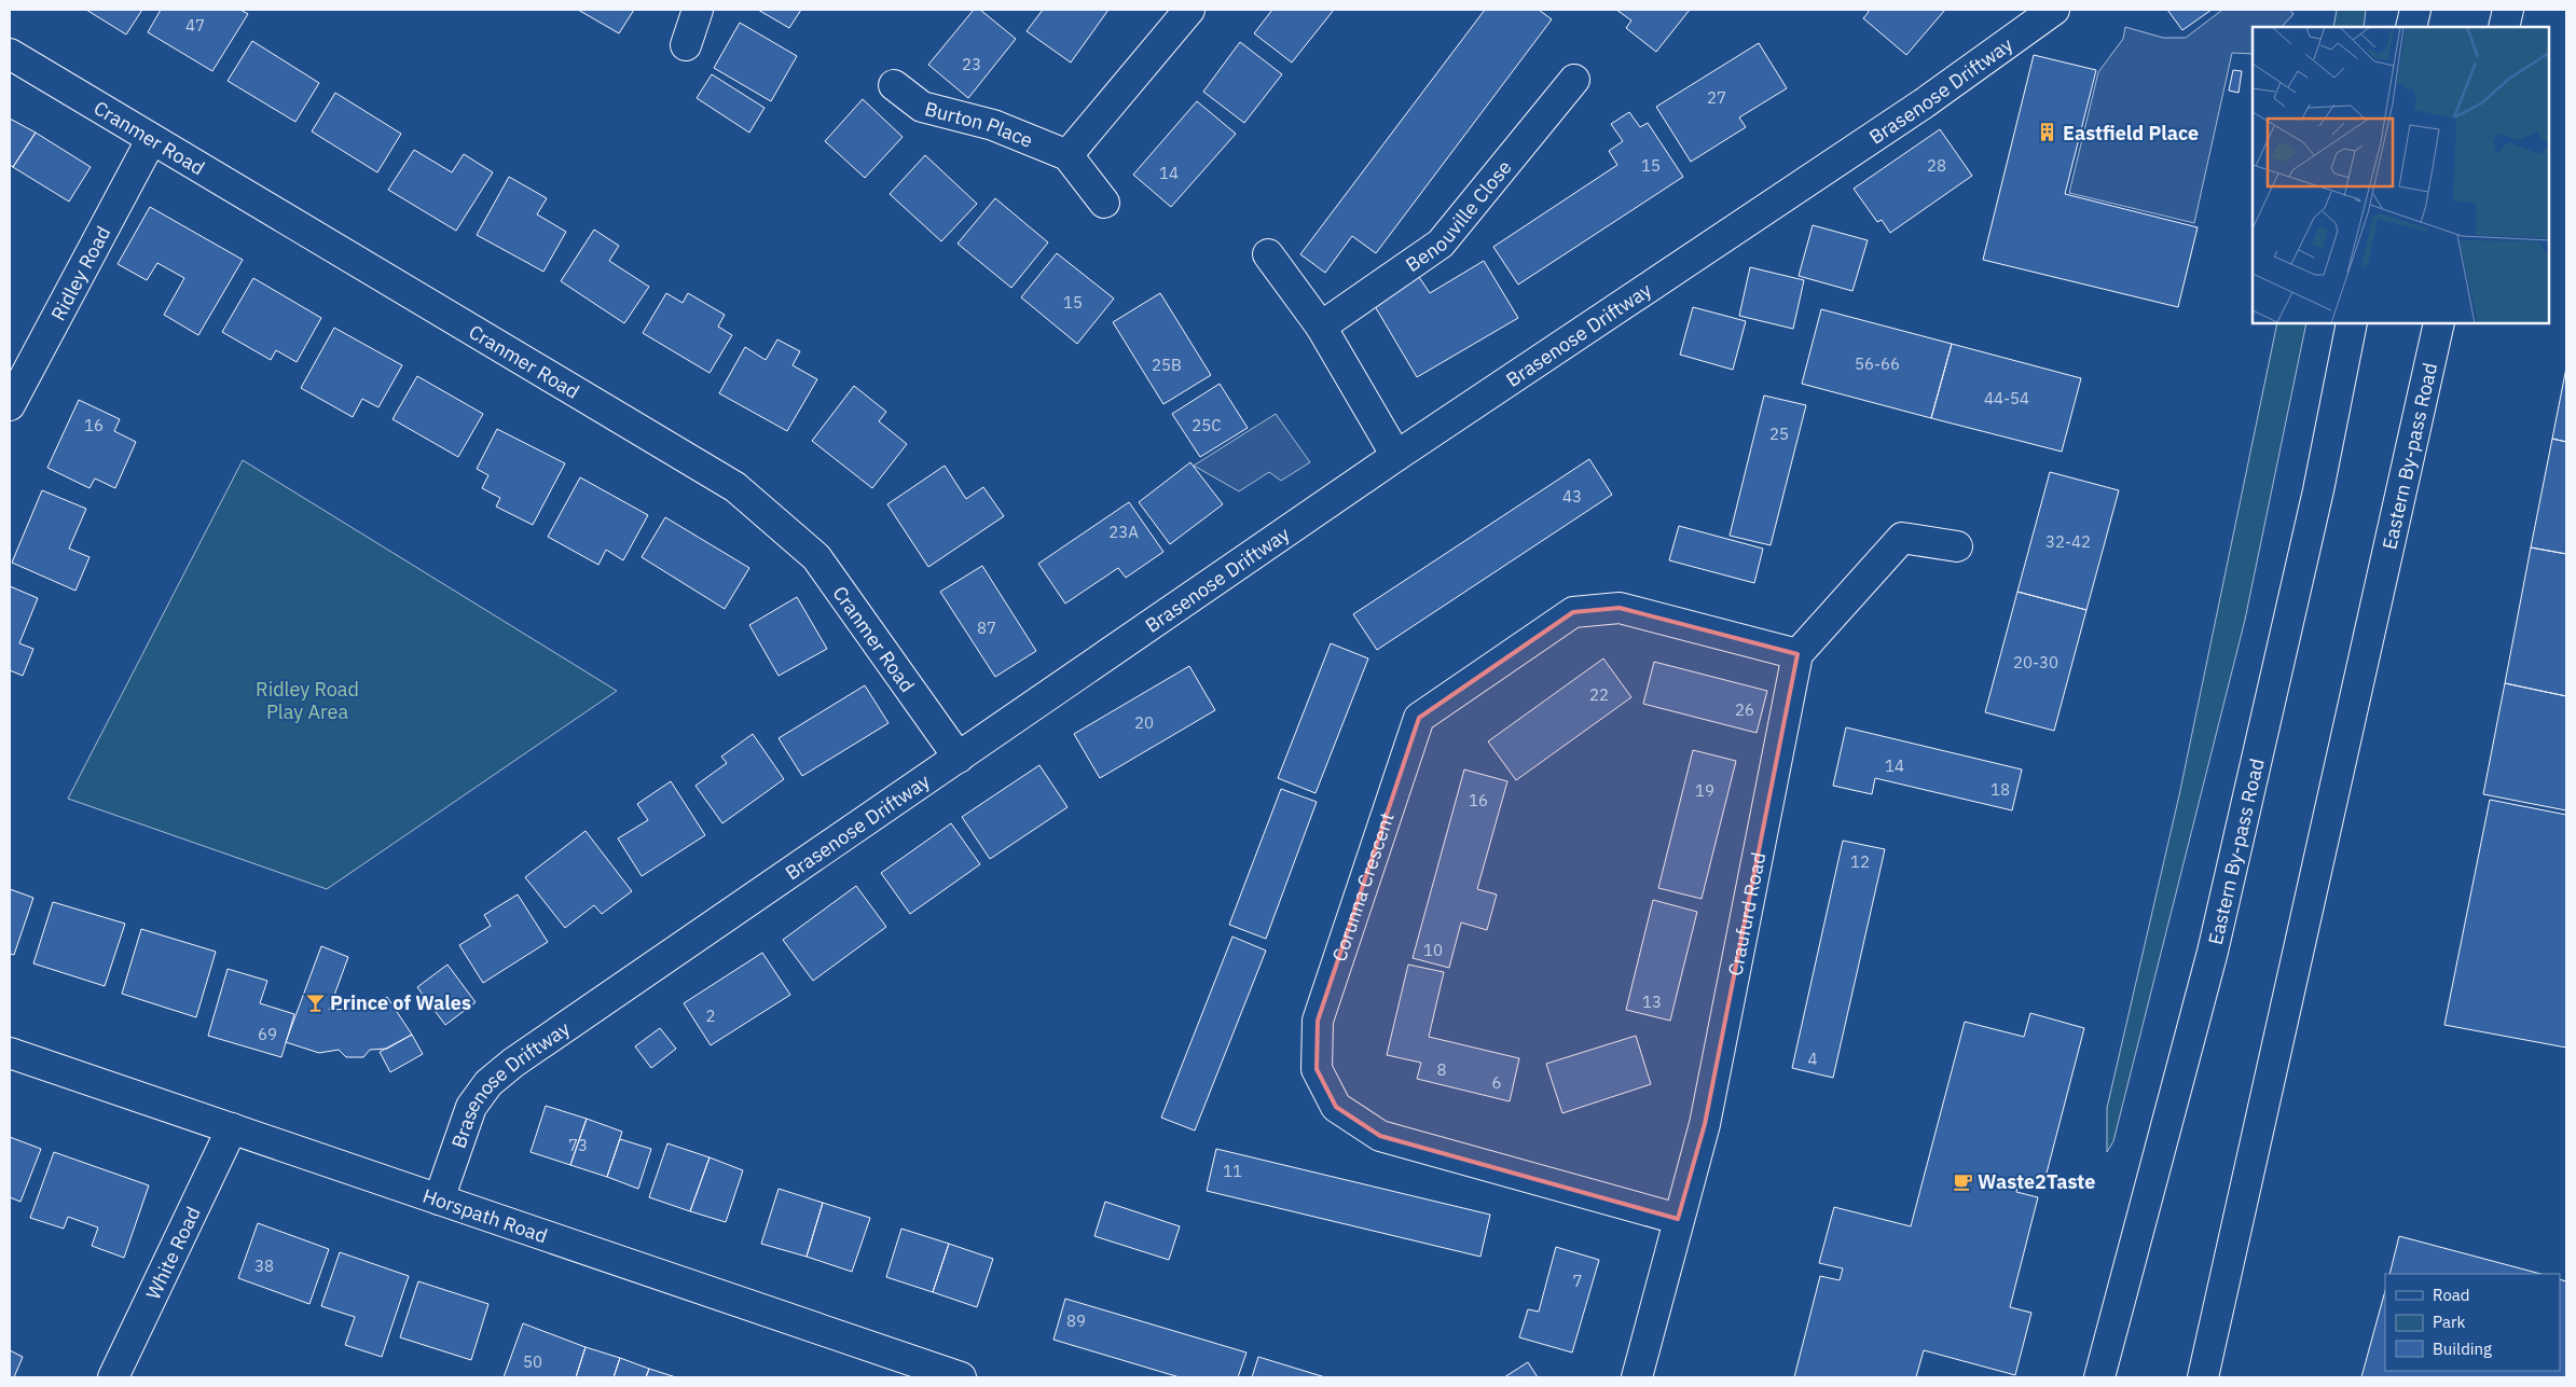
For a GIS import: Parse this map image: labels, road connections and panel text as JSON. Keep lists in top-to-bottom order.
{
  "streets": {
    "main road": [
      "Brasenose Driftway",
      "Burton Place",
      "Cranmer Road",
      "Benouville Close",
      "Ridley Road",
      "Eastern By-pass Road",
      "Corunna Crescent",
      "Craufurd Road",
      "Horspath Road",
      "White Road"
    ]
  },
  "crossings": [
    ["Brasenose Driftway", "Cranmer Road"],
    ["Brasenose Driftway", "Horspath Road"],
    ["Cranmer Road", "Ridley Road"],
    ["Corunna Crescent", "Craufurd Road"],
    ["Horspath Road", "White Road"]
  ],
  "parks": ["Ridley Road Play Area"],
  "places": {
    "building": ["Eastfield Place"],
    "bar": ["Prince of Wales"],
    "cafe": ["Waste2Taste"]
  },
  "house_numbers": [
    "47",
    "23",
    "27",
    "15",
    "28",
    "14",
    "15",
    "56-66",
    "25B",
    "44-54",
    "16",
    "25C",
    "25",
    "43",
    "23A",
    "32-42",
    "87",
    "20-30",
    "22",
    "26",
    "20",
    "14",
    "18",
    "19",
    "16",
    "12",
    "10",
    "13",
    "2",
    "69",
    "4",
    "8",
    "6",
    "73",
    "11",
    "38",
    "7",
    "89",
    "50"
  ],
  "legend": ["Road", "Park", "Building"]
}
